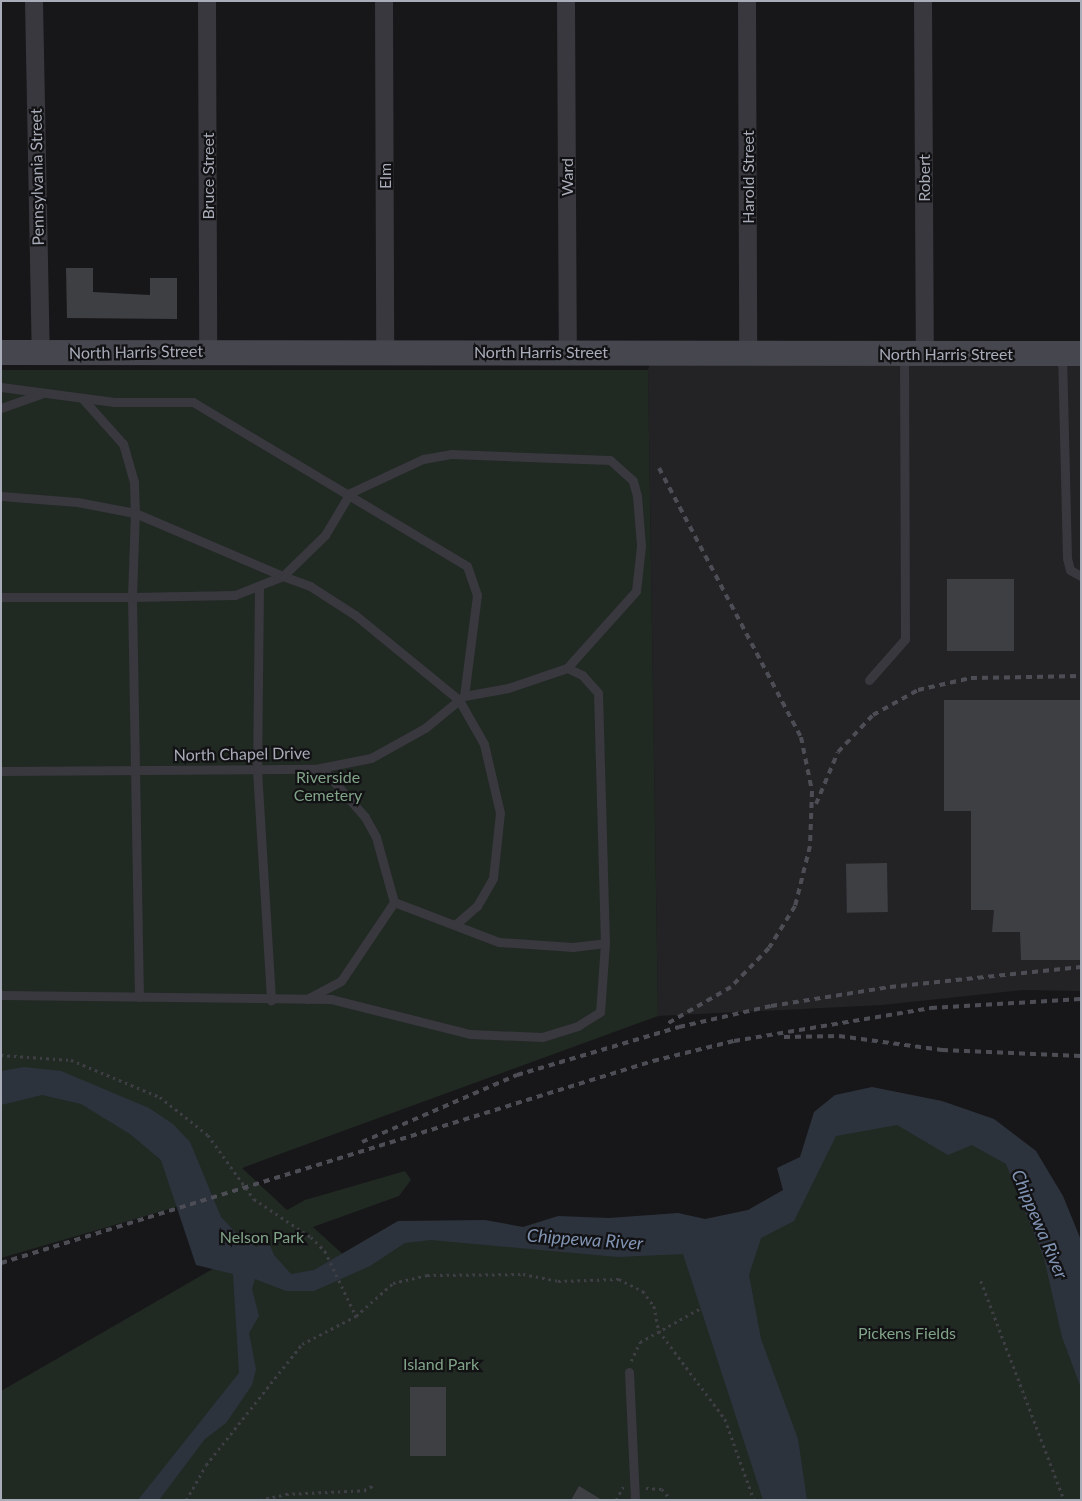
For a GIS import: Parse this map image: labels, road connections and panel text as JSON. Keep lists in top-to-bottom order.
{
  "streets": {
    "street": [
      "Bruce Street",
      "Elm",
      "Pennsylvania Street",
      "Ward",
      "Harold Street",
      "Robert",
      "North Harris Street"
    ],
    "lane": ["North Chapel Drive"]
  },
  "crossings": [
    ["Bruce Street", "North Harris Street"],
    ["Elm", "North Harris Street"],
    ["Pennsylvania Street", "North Harris Street"],
    ["Ward", "North Harris Street"],
    ["Harold Street", "North Harris Street"],
    ["Robert", "North Harris Street"]
  ],
  "water": ["Chippewa River"],
  "parks": [
    "Riverside Cemetery",
    "Nelson Park",
    "Pickens Fields",
    "Island Park"
  ]
}
